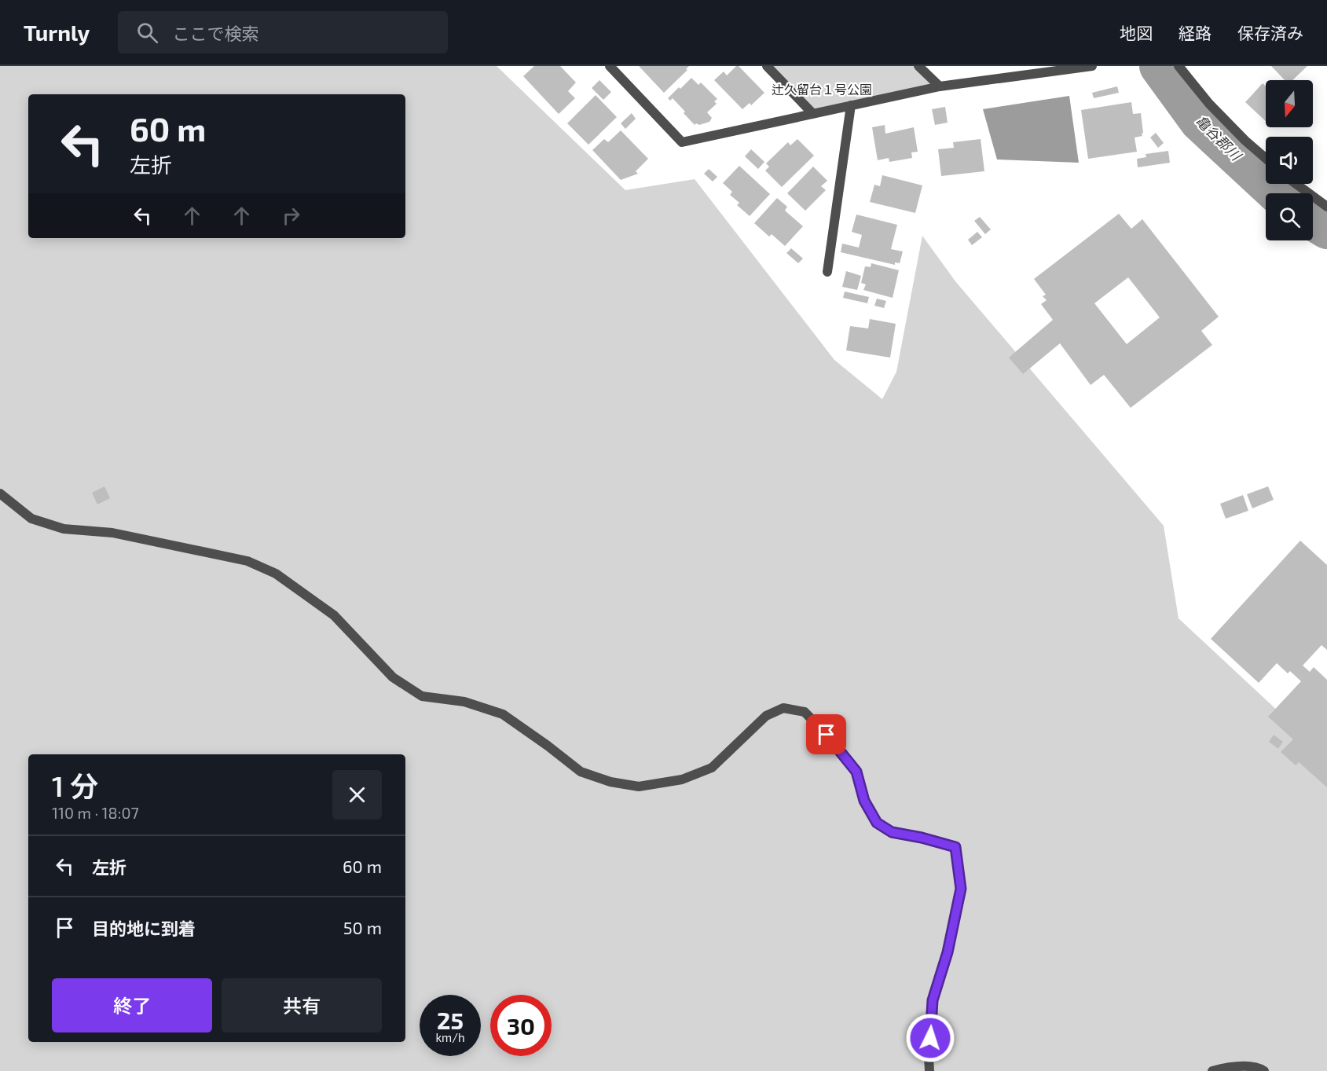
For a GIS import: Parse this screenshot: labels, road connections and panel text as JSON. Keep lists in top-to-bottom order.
{
  "water": ["亀谷郡川"],
  "parks": ["辻久留台１号公園"],
  "north": "bottom",
  "page": {
    "header": "Turnly",
    "search": "ここで検索",
    "nav": ["地図", "経路", "保存済み"],
    "turn": ["60 m", "左折"],
    "heading": ["1 分", "110 m · 18:07"],
    "list": [
      {
        "name": "左折",
        "value": "60 m"
      },
      {
        "name": "目的地に到着",
        "value": "50 m"
      }
    ],
    "buttons": ["終了", "共有"],
    "speed": "25 km/h",
    "limit": "30"
  }
}
